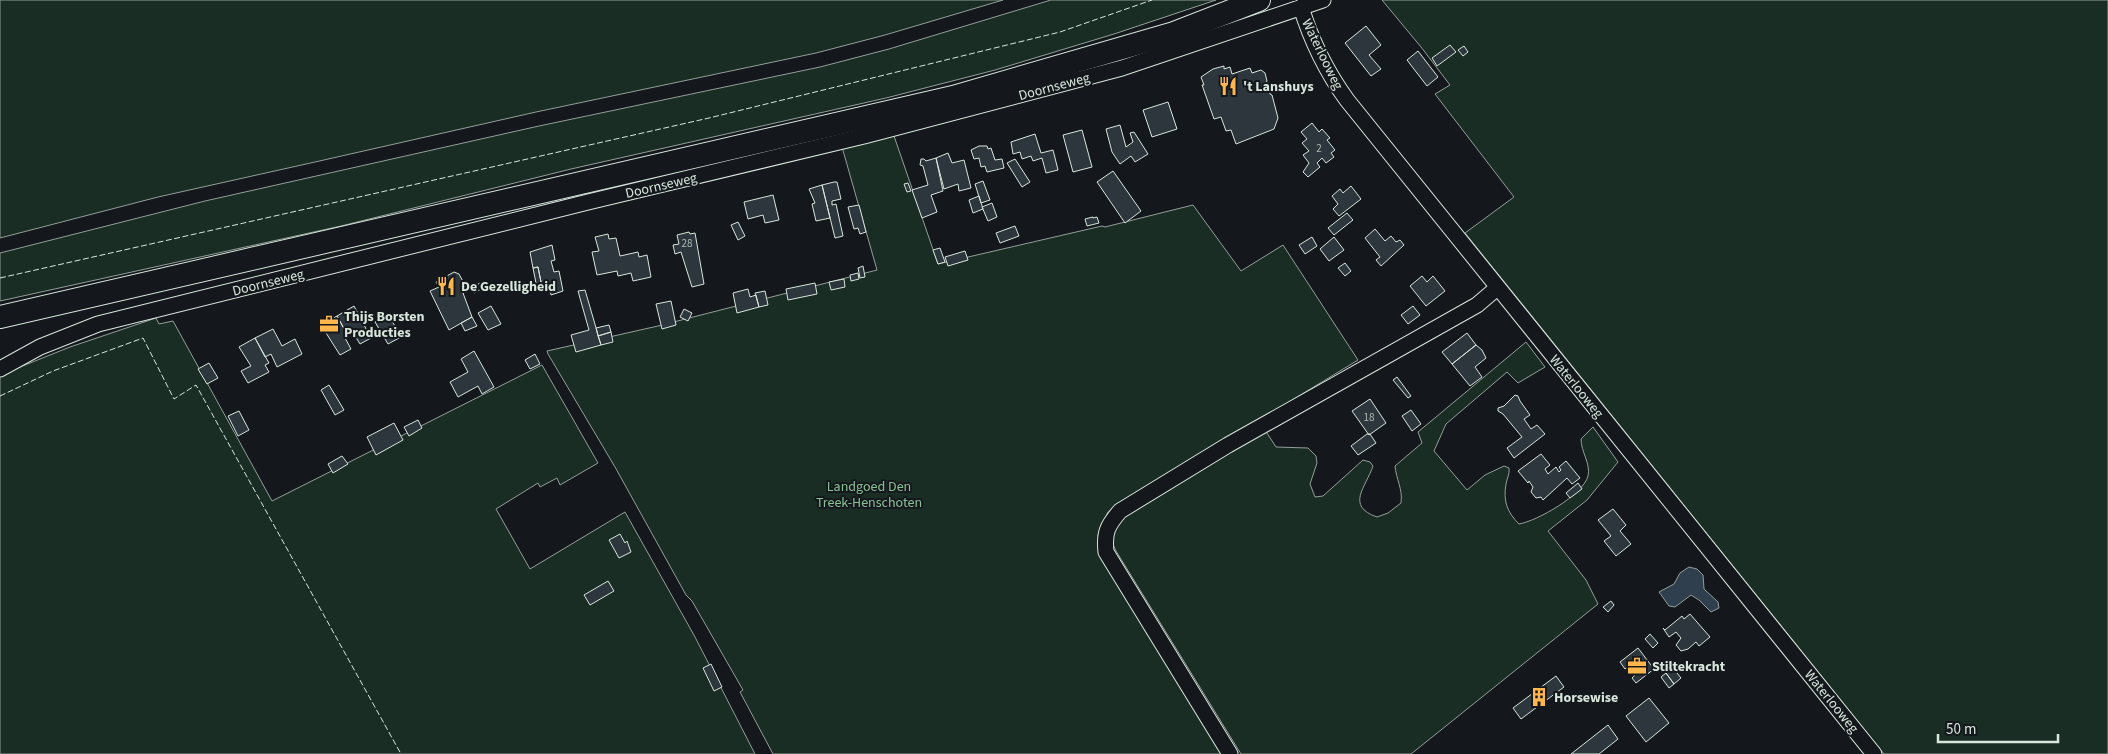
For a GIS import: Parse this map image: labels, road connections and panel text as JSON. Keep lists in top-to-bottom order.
{
  "streets": {
    "main road": ["Doornseweg"],
    "street": ["Waterlooweg"]
  },
  "crossings": [
    ["Waterlooweg", "Doornseweg"]
  ],
  "parks": ["Landgoed Den Treek-Henschoten"],
  "places": {
    "restaurant": ["'t Lanshuys", "De Gezelligheid"],
    "office": ["Thijs Borsten Producties", "Stiltekracht"],
    "building": ["Horsewise"]
  },
  "house_numbers": ["2", "28", "18"],
  "scale_bar": "50 m"
}
